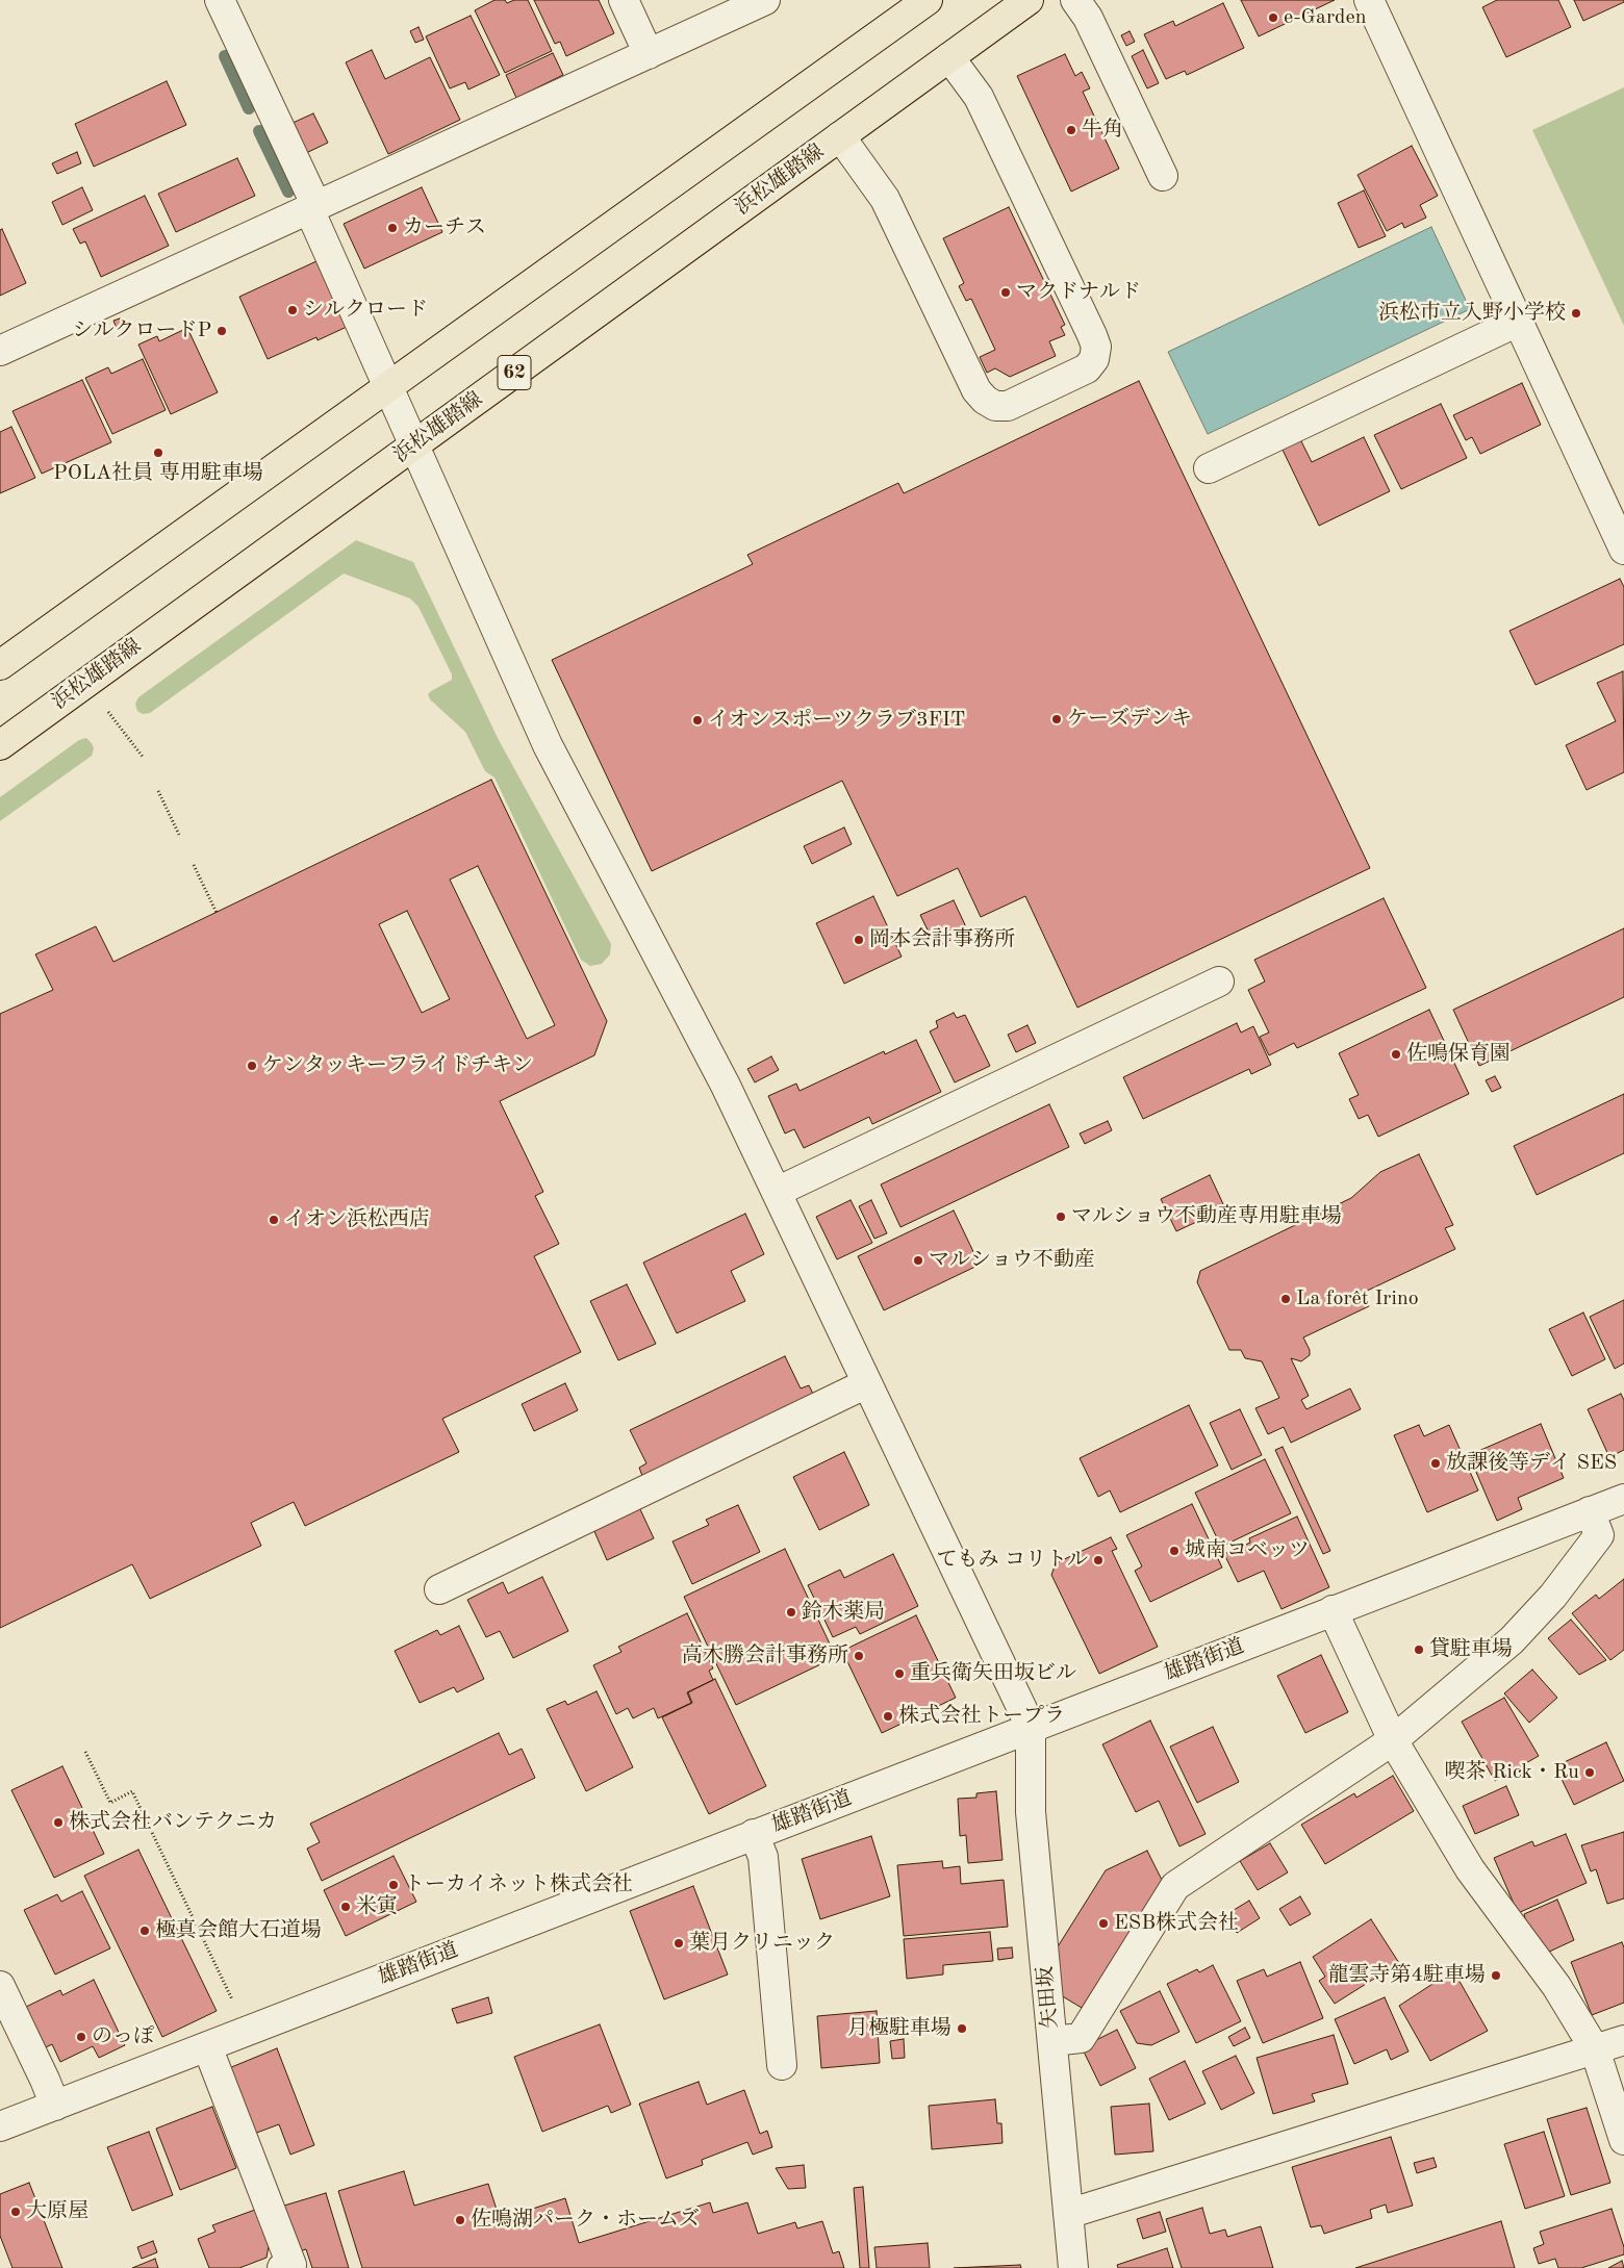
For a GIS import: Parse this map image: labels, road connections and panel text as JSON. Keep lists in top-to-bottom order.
{
  "streets": {
    "main road": ["浜松雄踏線", "62"],
    "street": ["雄踏街道", "矢田坂"]
  },
  "crossings": [
    ["雄踏街道", "矢田坂"]
  ],
  "places": [
    "e-Garden",
    "牛角",
    "カーチス",
    "マクドナルド",
    "シルクロード",
    "浜松市立入野小学校",
    "シルクロードP",
    "POLA社員 専用駐車場",
    "ケーズデンキ",
    "イオンスポーツクラブ3FIT",
    "岡本会計事務所",
    "佐鳴保育園",
    "ケンタッキーフライドチキン",
    "マルショウ不動産専用駐車場",
    "イオン浜松西店",
    "マルショウ不動産",
    "La forêt Irino",
    "放課後等デイ SES",
    "城南コベッツ",
    "てもみ コリトル",
    "鈴木薬局",
    "貸駐車場",
    "高木勝会計事務所",
    "重兵衛矢田坂ビル",
    "株式会社トープラ",
    "喫茶 Rick・Ru",
    "株式会社バンテクニカ",
    "トーカイネット株式会社",
    "米寅",
    "ESB株式会社",
    "極真会館大石道場",
    "葉月クリニック",
    "龍雲寺第4駐車場",
    "月極駐車場",
    "のっぽ",
    "大原屋",
    "佐鳴湖パーク・ホームズ"
  ]
}
